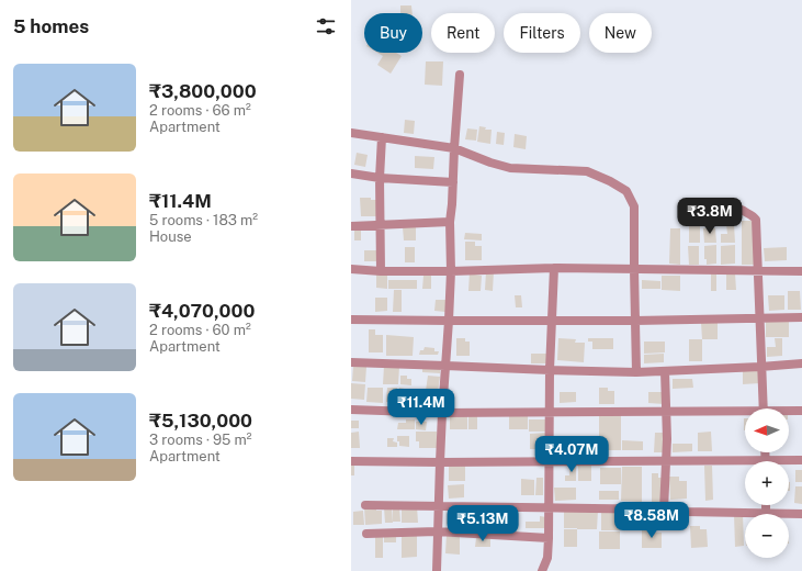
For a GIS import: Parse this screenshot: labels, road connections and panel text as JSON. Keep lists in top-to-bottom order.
{
  "north": "left",
  "page": {
    "heading": "5 homes",
    "chip": [
      "Buy",
      "Rent",
      "Filters",
      "New"
    ],
    "list": [
      {
        "name": "₹3,800,000",
        "note": "2 rooms · 66 m² · Apartment"
      },
      {
        "name": "₹11.4M",
        "note": "5 rooms · 183 m² · House"
      },
      {
        "name": "₹4,070,000",
        "note": "2 rooms · 60 m² · Apartment"
      },
      {
        "name": "₹5,130,000",
        "note": "3 rooms · 95 m² · Apartment"
      }
    ],
    "price": [
      "₹3.8M",
      "₹11.4M",
      "₹4.07M",
      "₹8.58M",
      "₹5.13M"
    ],
    "map_buttons": ["+", "−"]
  }
}
